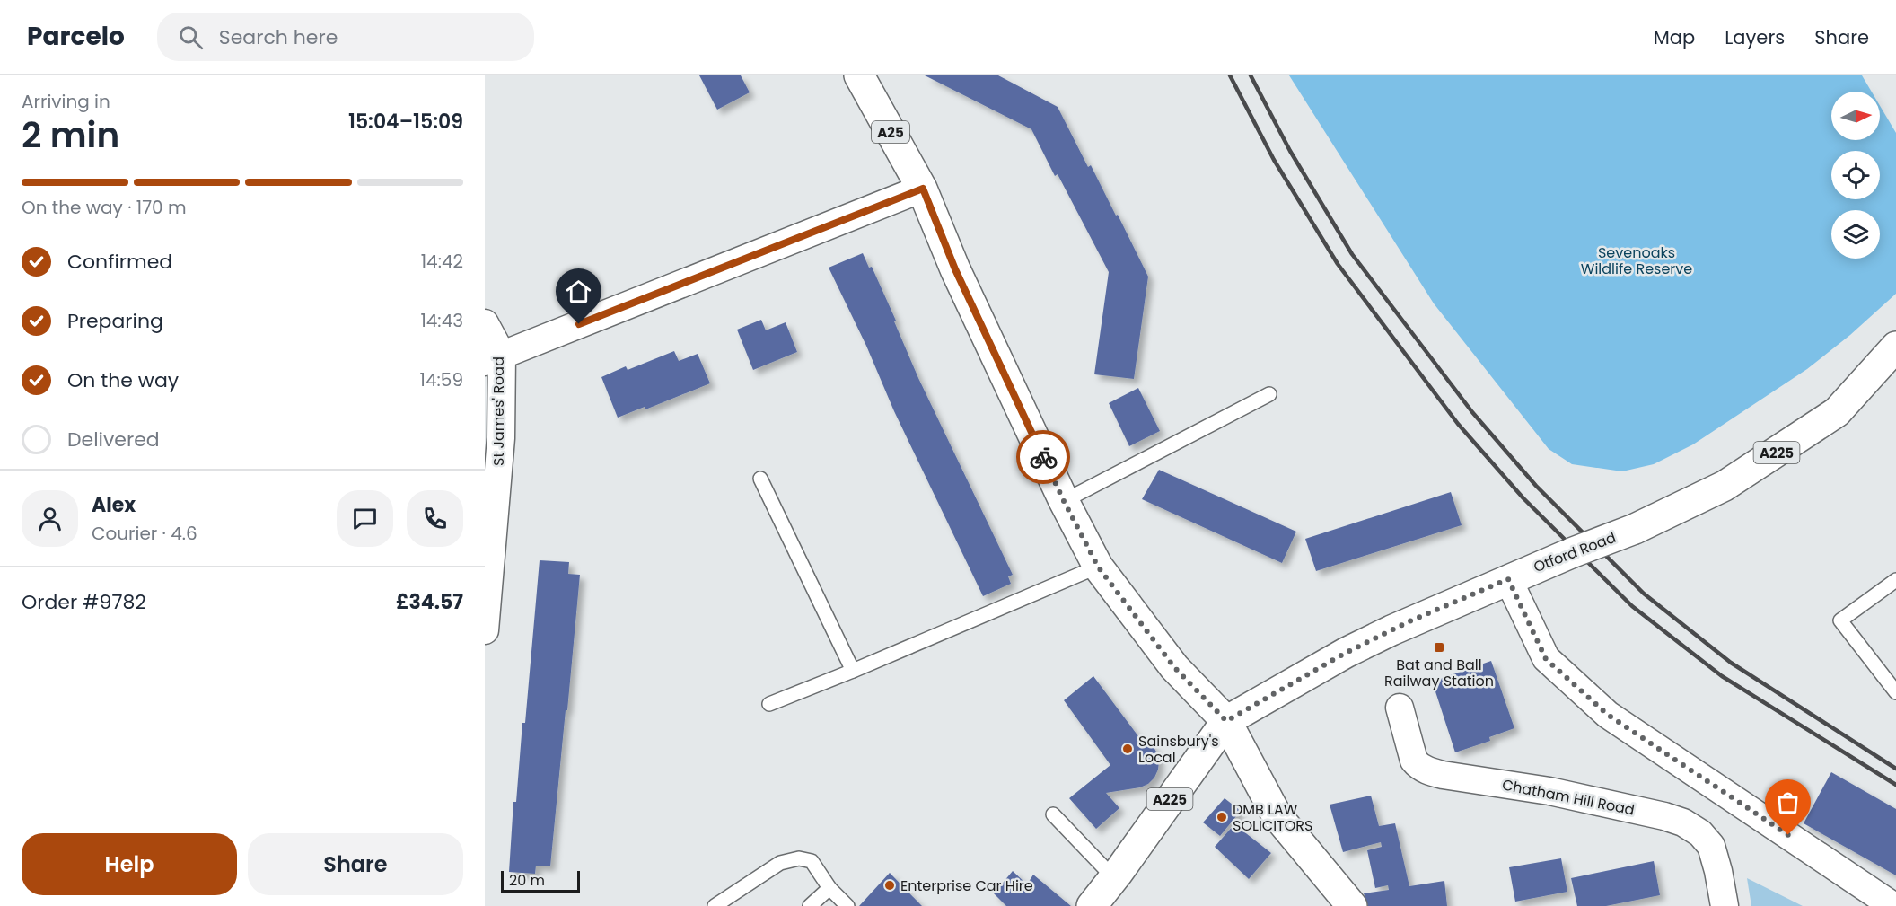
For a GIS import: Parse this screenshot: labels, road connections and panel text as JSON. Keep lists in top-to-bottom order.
{
  "streets": {
    "main road": ["A25", "A225", "Otford Road"],
    "street": ["St James' Road", "Chatham Hill Road"]
  },
  "crossings": [
    ["A25", "A225"],
    ["A25", "Otford Road"],
    ["A225", "Otford Road"]
  ],
  "parks": ["Sevenoaks Wildlife Reserve"],
  "places": {
    "transit": ["Bat and Ball Railway Station"],
    "other": ["Sainsbury's Local", "DMB LAW SOLICITORS", "Enterprise Car Hire"]
  },
  "scale_bar": "20 m",
  "north": "right",
  "page": {
    "header": "Parcelo",
    "search": "Search here",
    "nav": ["Map", "Layers", "Share"],
    "heading": ["2 min", "Arriving in", "15:04–15:09"],
    "panel": [
      "Alex",
      "Courier · 4.6",
      "Order #9782",
      "£34.57"
    ],
    "bar": "On the way · 170 m",
    "list": [
      ["Confirmed", "14:42"],
      ["Preparing", "14:43"],
      ["On the way", "14:59"],
      "Delivered"
    ],
    "buttons": ["Help", "Share"],
    "scale": "20 m"
  }
}
